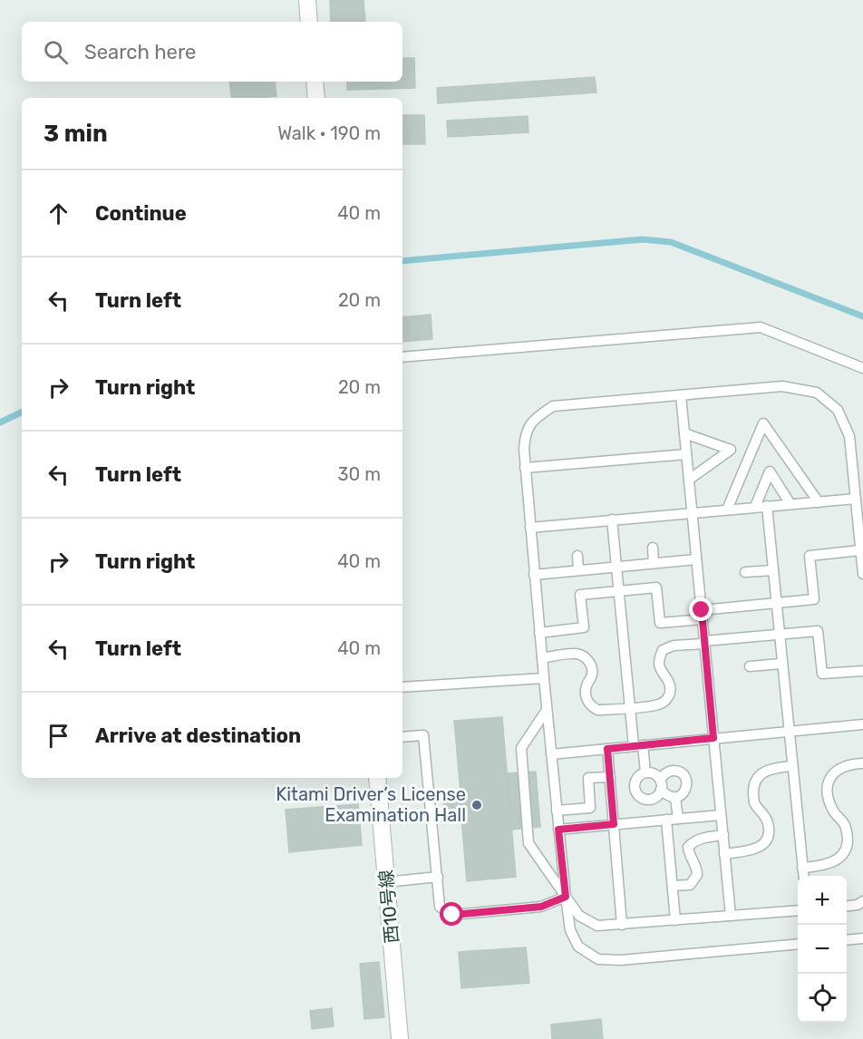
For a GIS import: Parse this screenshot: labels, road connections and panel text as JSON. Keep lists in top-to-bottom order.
{
  "streets": {
    "street": ["西10号線"]
  },
  "places": ["Kitami Driver’s License Examination Hall"],
  "page": {
    "search": "Search here",
    "heading": ["3 min", "Walk · 190 m"],
    "list": [
      ["Continue", "40 m"],
      ["Turn left", "20 m"],
      ["Turn right", "20 m"],
      ["Turn left", "30 m"],
      ["Turn right", "40 m"],
      ["Turn left", "40 m"],
      "Arrive at destination"
    ],
    "map_buttons": ["+", "−"]
  }
}
